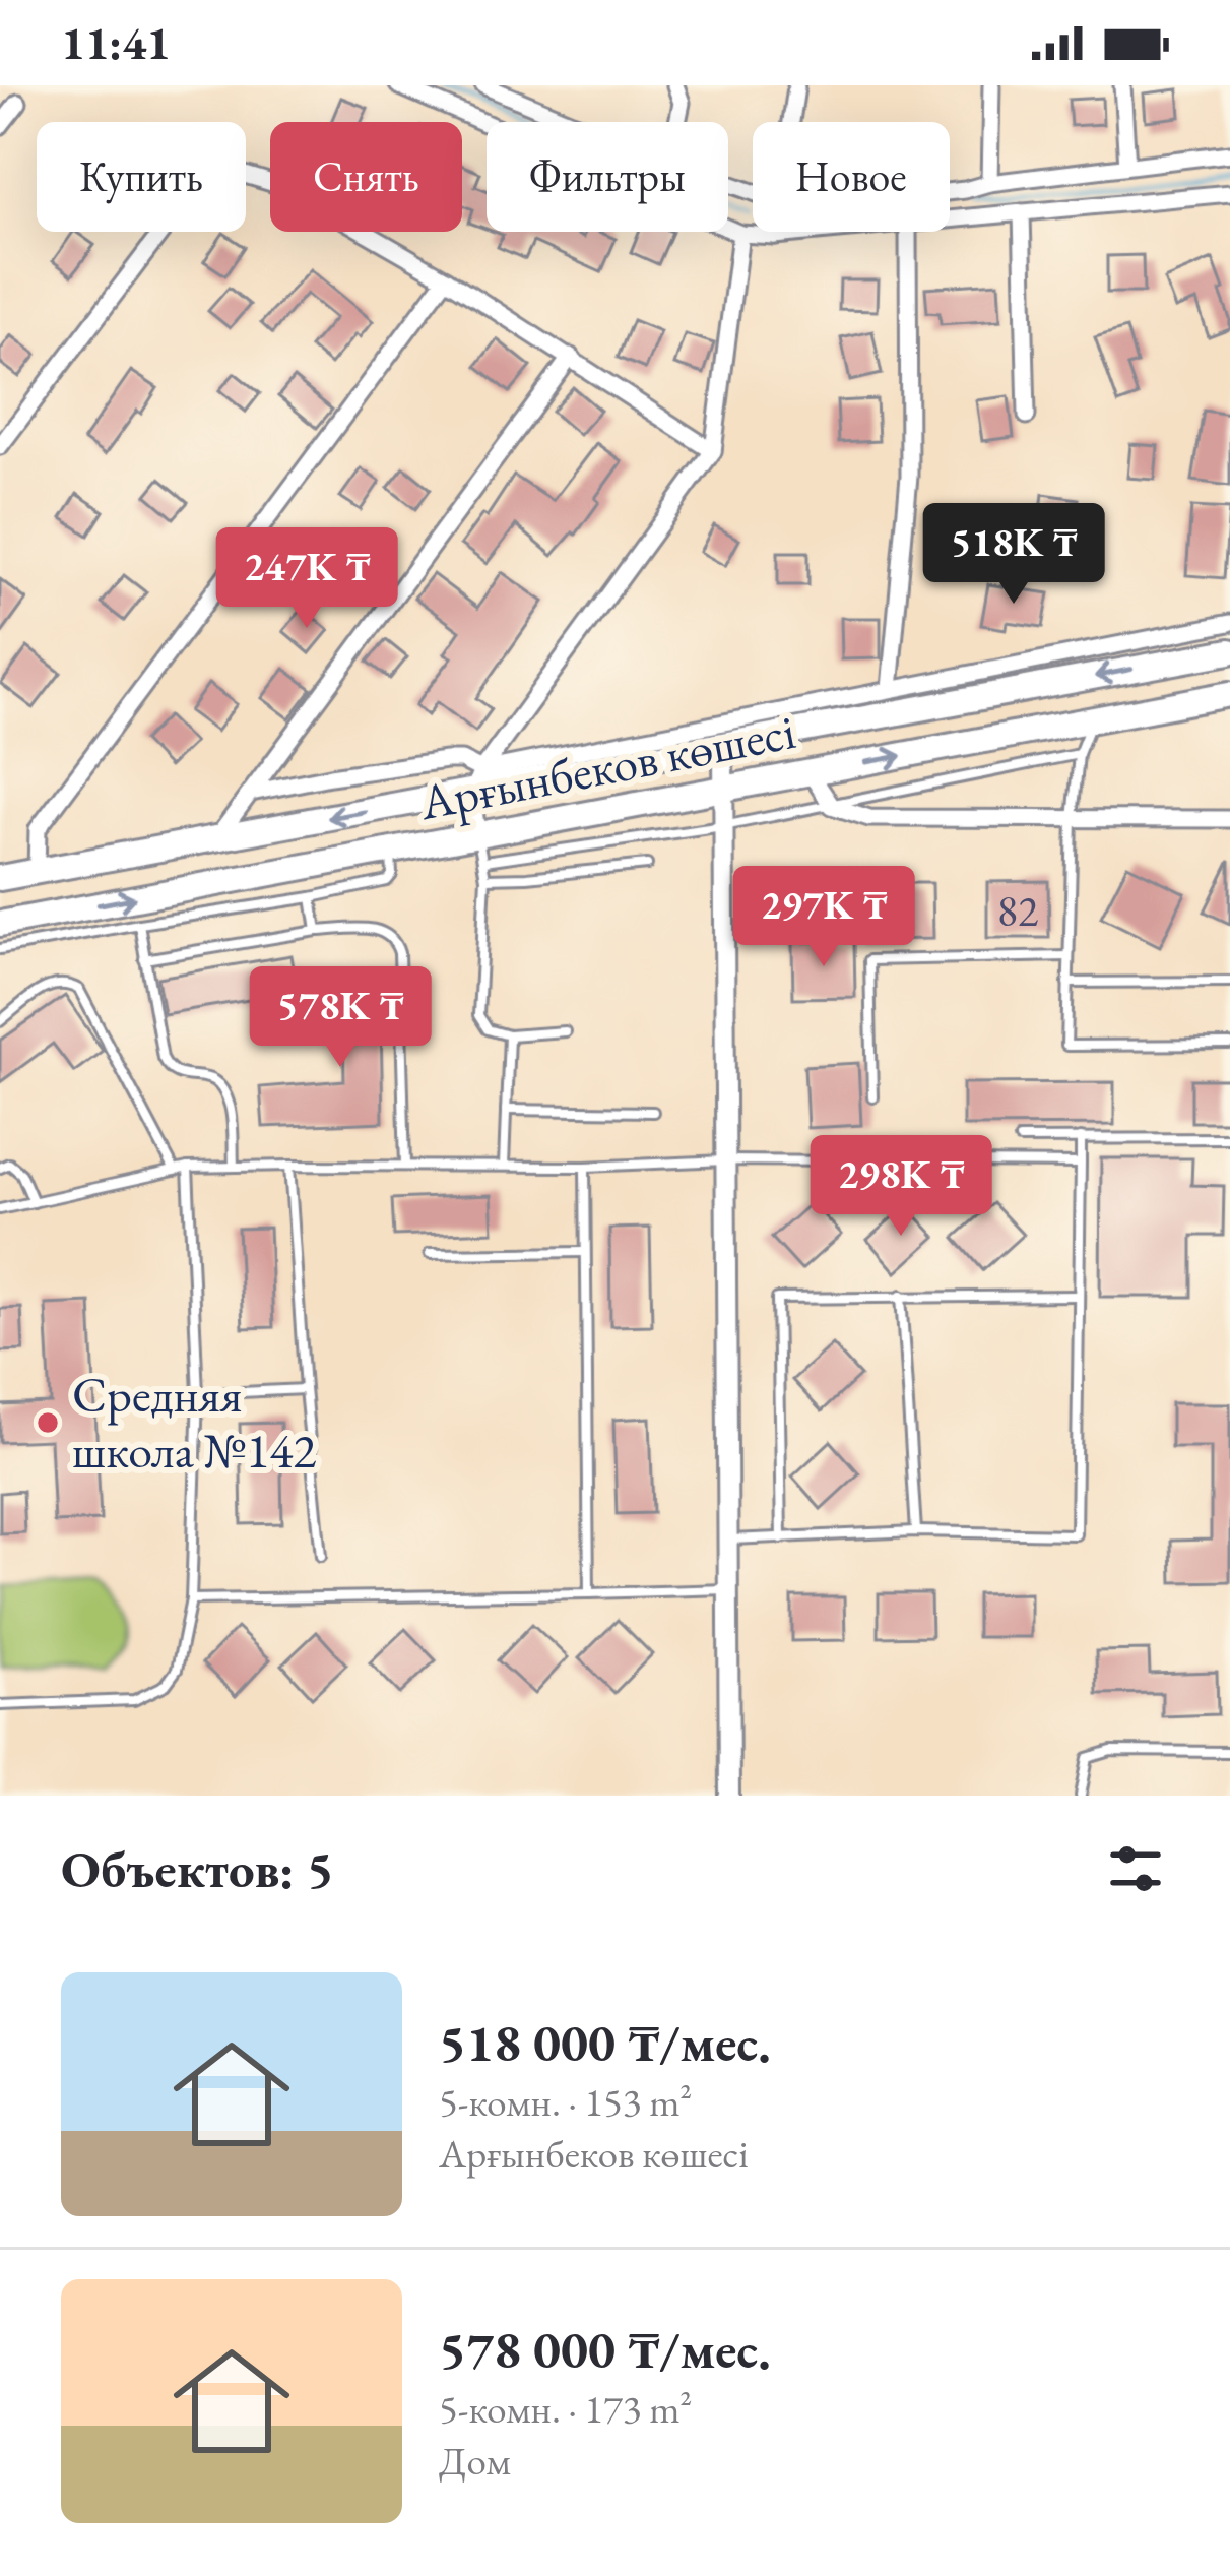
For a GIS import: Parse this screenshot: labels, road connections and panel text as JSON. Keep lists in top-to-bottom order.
{
  "streets": {
    "main road": ["Арғынбеков көшесі"]
  },
  "places": ["Средняя школа №142"],
  "house_numbers": ["82"],
  "page": {
    "status": "11:41",
    "chip": [
      "Купить",
      "Снять",
      "Фильтры",
      "Новое"
    ],
    "price": [
      "518K ₸",
      "247K ₸",
      "297K ₸",
      "578K ₸",
      "298K ₸"
    ],
    "heading": "Объектов: 5",
    "list": [
      {
        "name": "518 000 ₸/мес.",
        "note": "5-комн. · 153 m² · Арғынбеков көшесі"
      },
      {
        "name": "578 000 ₸/мес.",
        "note": "5-комн. · 173 m² · Дом"
      }
    ]
  }
}
